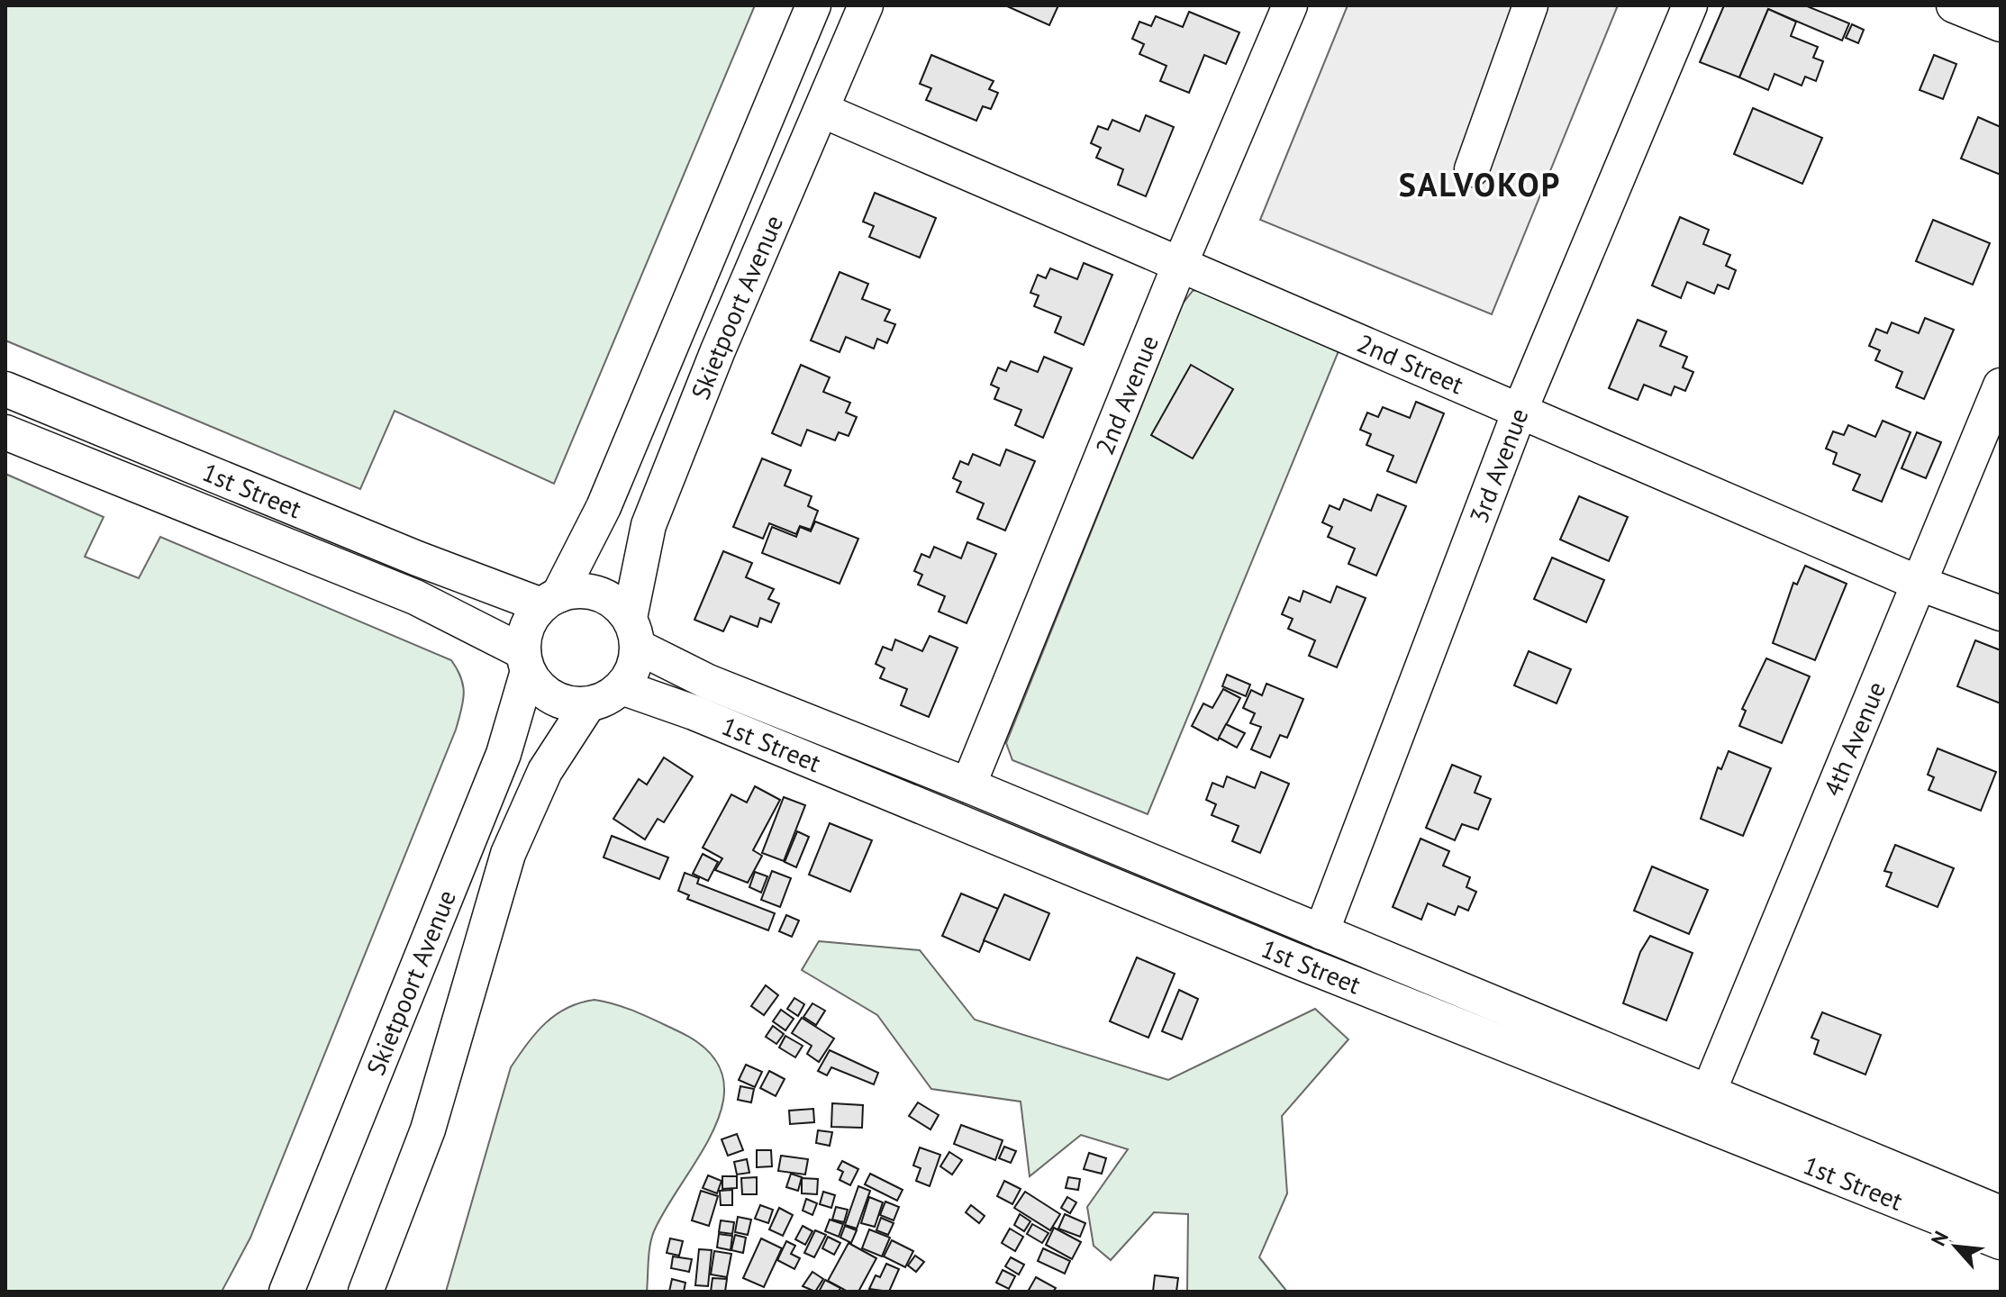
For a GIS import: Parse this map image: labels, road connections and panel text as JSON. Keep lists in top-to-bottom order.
{
  "streets": {
    "street": [
      "Skietpoort Avenue",
      "2nd Street",
      "2nd Avenue",
      "3rd Avenue",
      "1st Street",
      "4th Avenue"
    ]
  },
  "crossings": [
    ["Skietpoort Avenue", "2nd Street"],
    ["Skietpoort Avenue", "1st Street"],
    ["2nd Street", "2nd Avenue"],
    ["2nd Street", "3rd Avenue"],
    ["2nd Street", "4th Avenue"],
    ["2nd Avenue", "1st Street"],
    ["3rd Avenue", "1st Street"],
    ["1st Street", "4th Avenue"]
  ],
  "districts": ["SALVOKOP"],
  "north": "top left"
}
